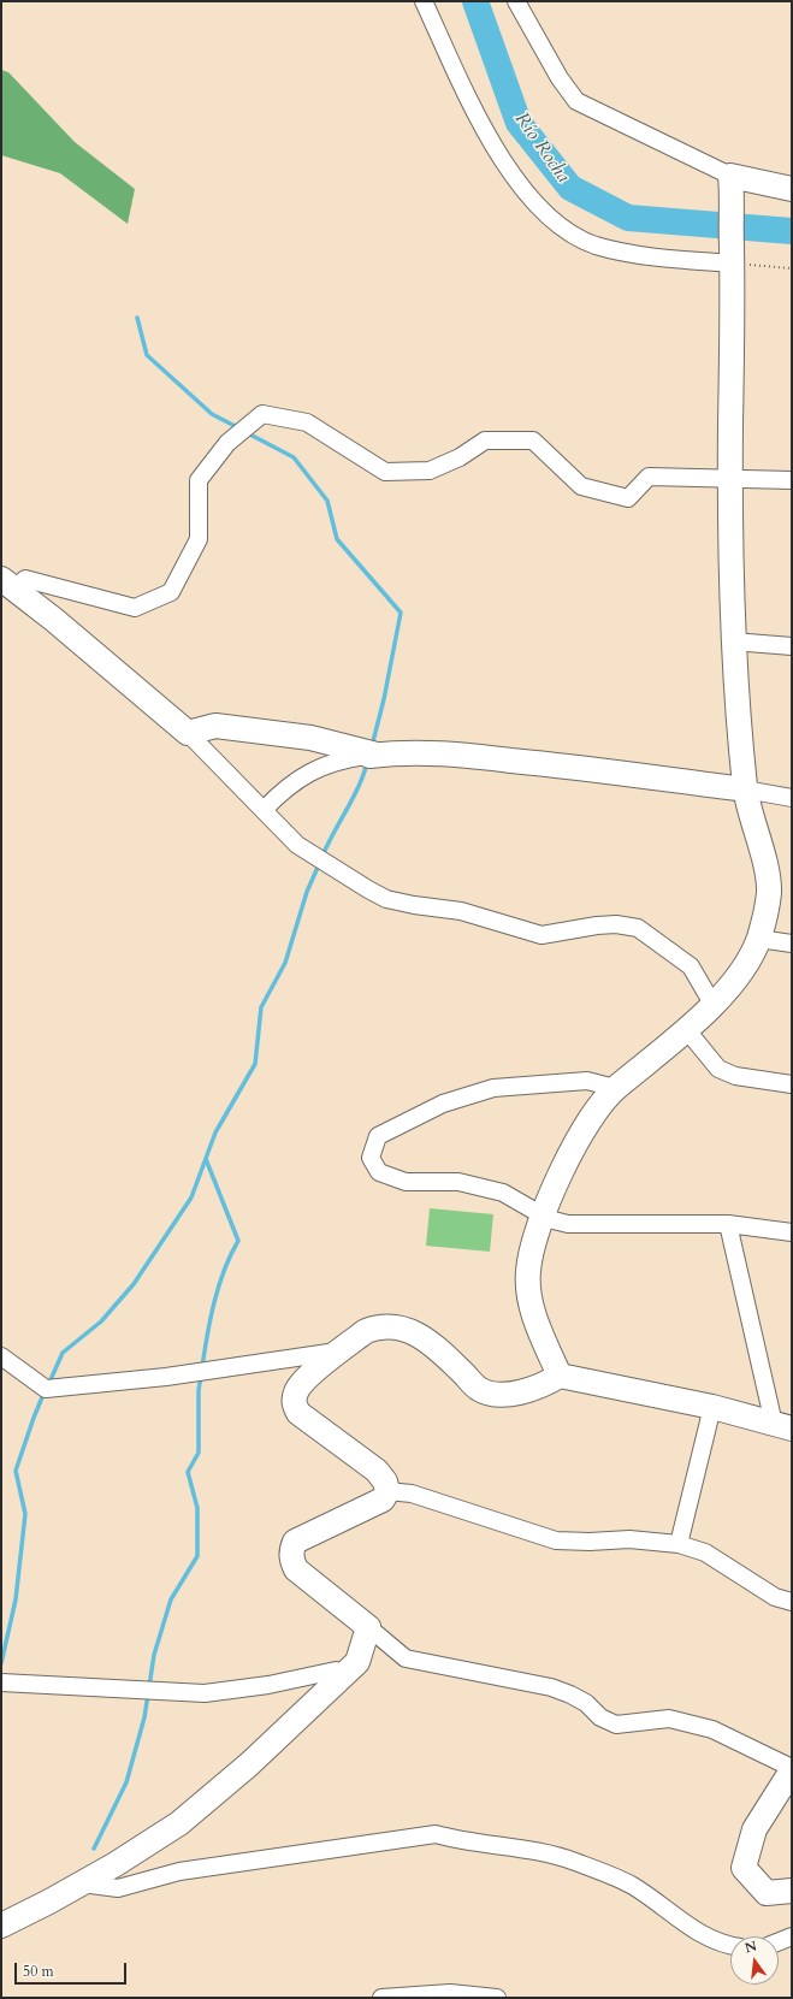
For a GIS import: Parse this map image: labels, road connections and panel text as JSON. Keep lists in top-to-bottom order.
{
  "water": ["Río Rocha"],
  "scale_bar": "50 m",
  "north": "top"
}
